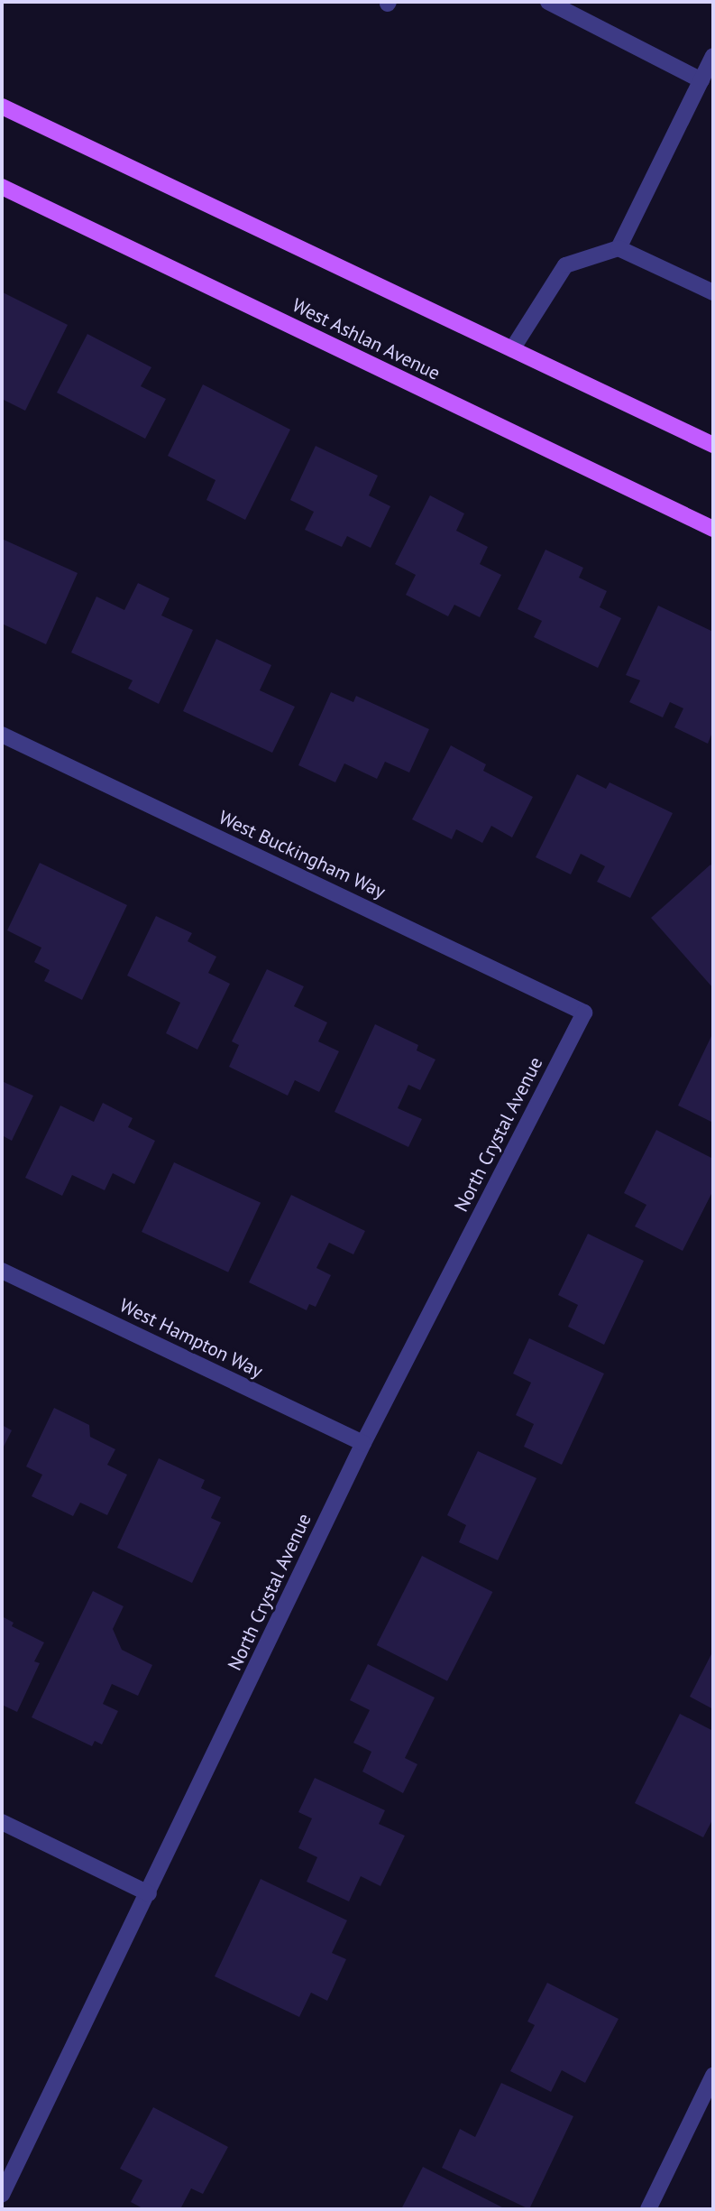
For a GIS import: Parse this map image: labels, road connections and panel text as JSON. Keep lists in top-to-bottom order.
{
  "streets": {
    "main road": ["West Ashlan Avenue"],
    "street": ["West Buckingham Way", "North Crystal Avenue", "West Hampton Way"]
  },
  "crossings": [
    ["West Buckingham Way", "North Crystal Avenue"],
    ["North Crystal Avenue", "West Hampton Way"]
  ]
}
